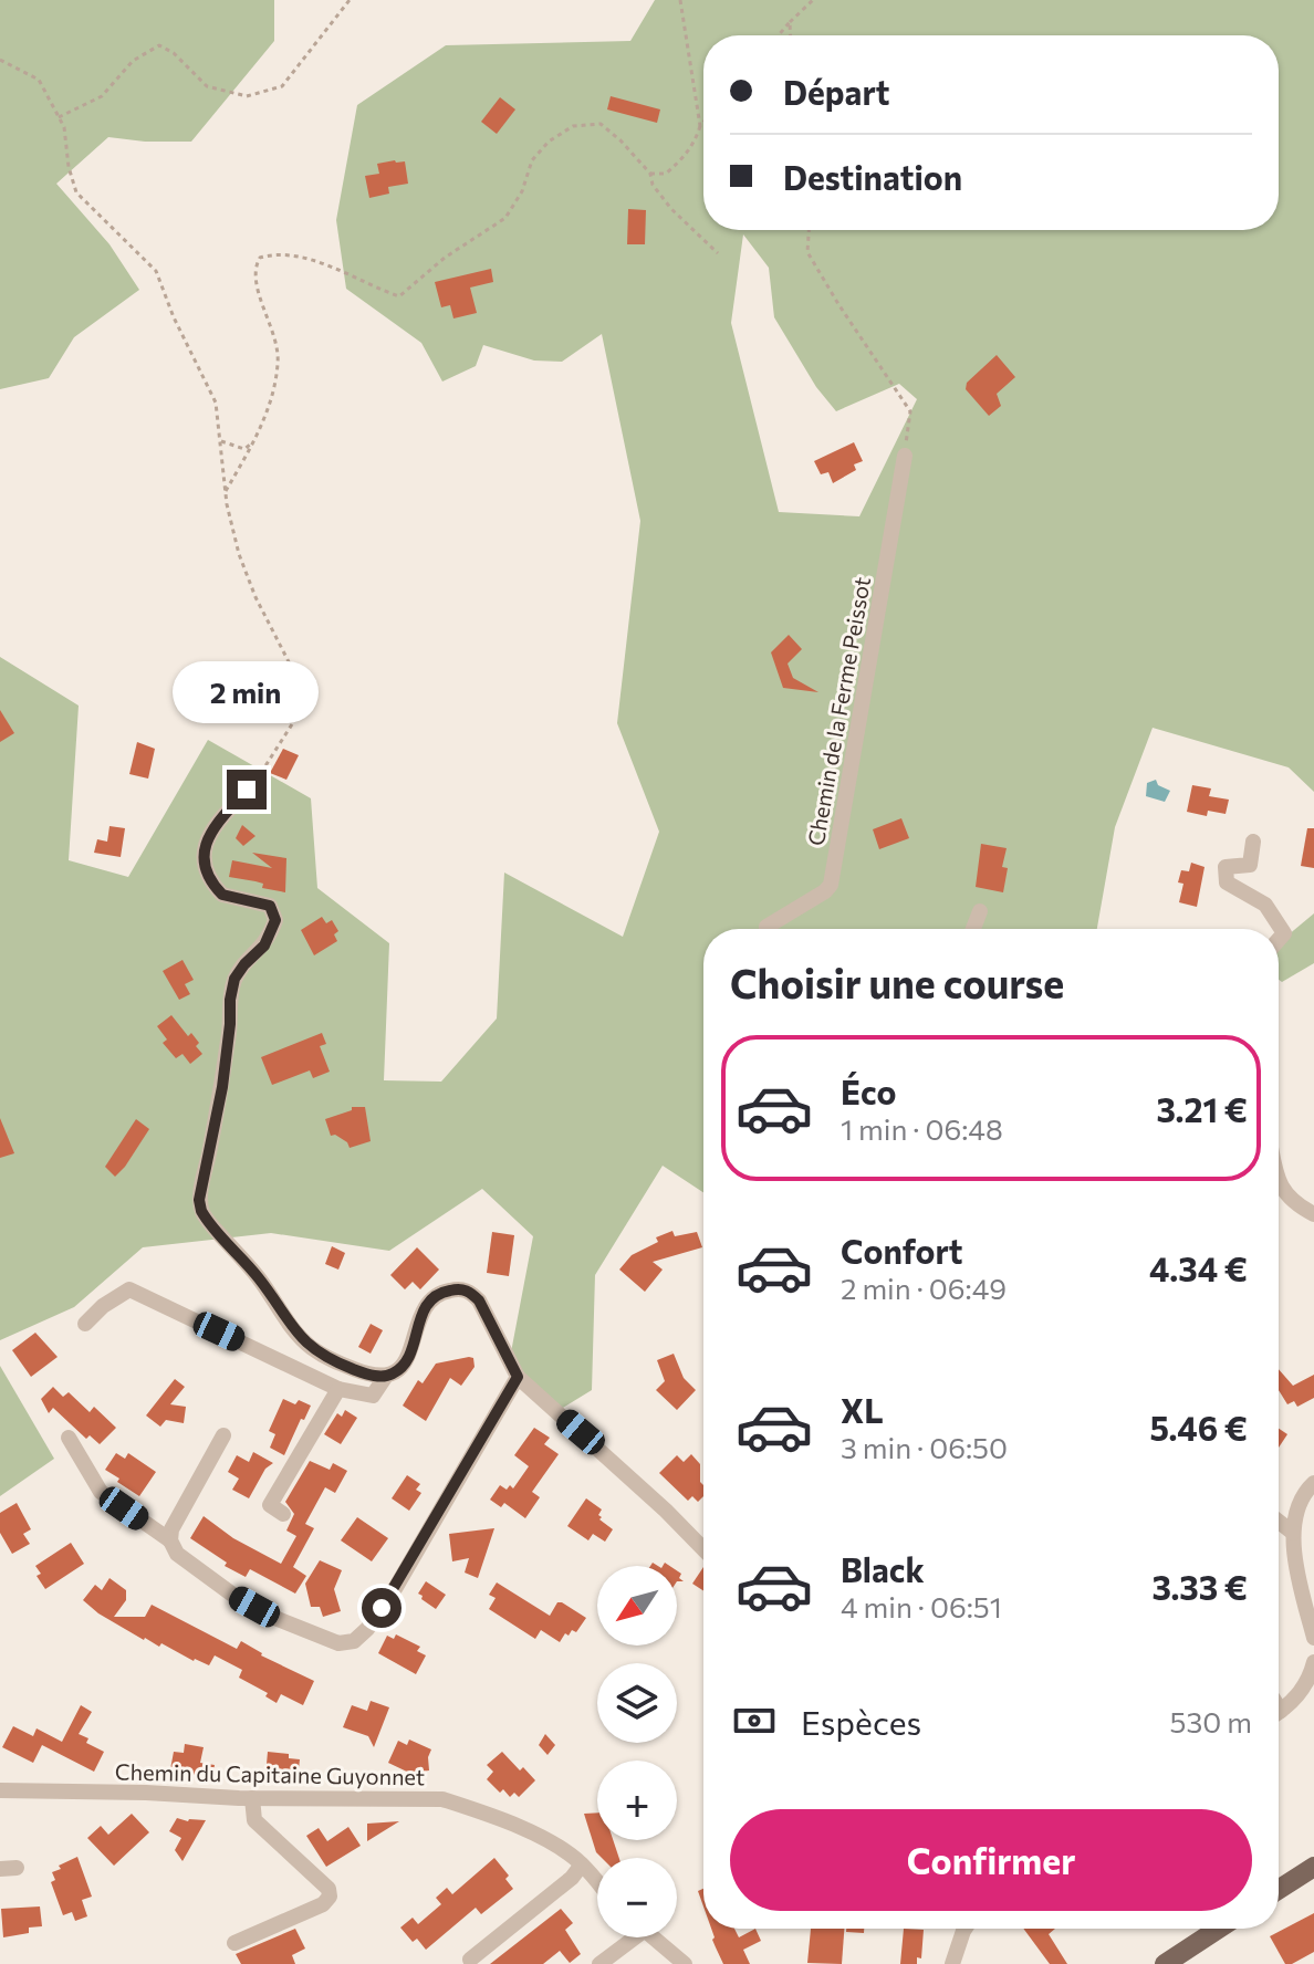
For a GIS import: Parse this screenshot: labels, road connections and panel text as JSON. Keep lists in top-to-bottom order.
{
  "streets": {
    "street": ["Chemin de la Ferme Peissot", "Chemin du Capitaine Guyonnet"]
  },
  "north": "bottom left",
  "page": {
    "banner": ["Départ", "Destination"],
    "bubble": "2 min",
    "heading": "Choisir une course",
    "list": [
      {
        "name": "Éco",
        "note": "1 min · 06:48",
        "value": "3.21 €"
      },
      {
        "name": "Confort",
        "note": "2 min · 06:49",
        "value": "4.34 €"
      },
      {
        "name": "XL",
        "note": "3 min · 06:50",
        "value": "5.46 €"
      },
      {
        "name": "Black",
        "note": "4 min · 06:51",
        "value": "3.33 €"
      }
    ],
    "map_buttons": ["+", "−"],
    "pay": ["Espèces", "530 m"],
    "buttons": "Confirmer"
  }
}
